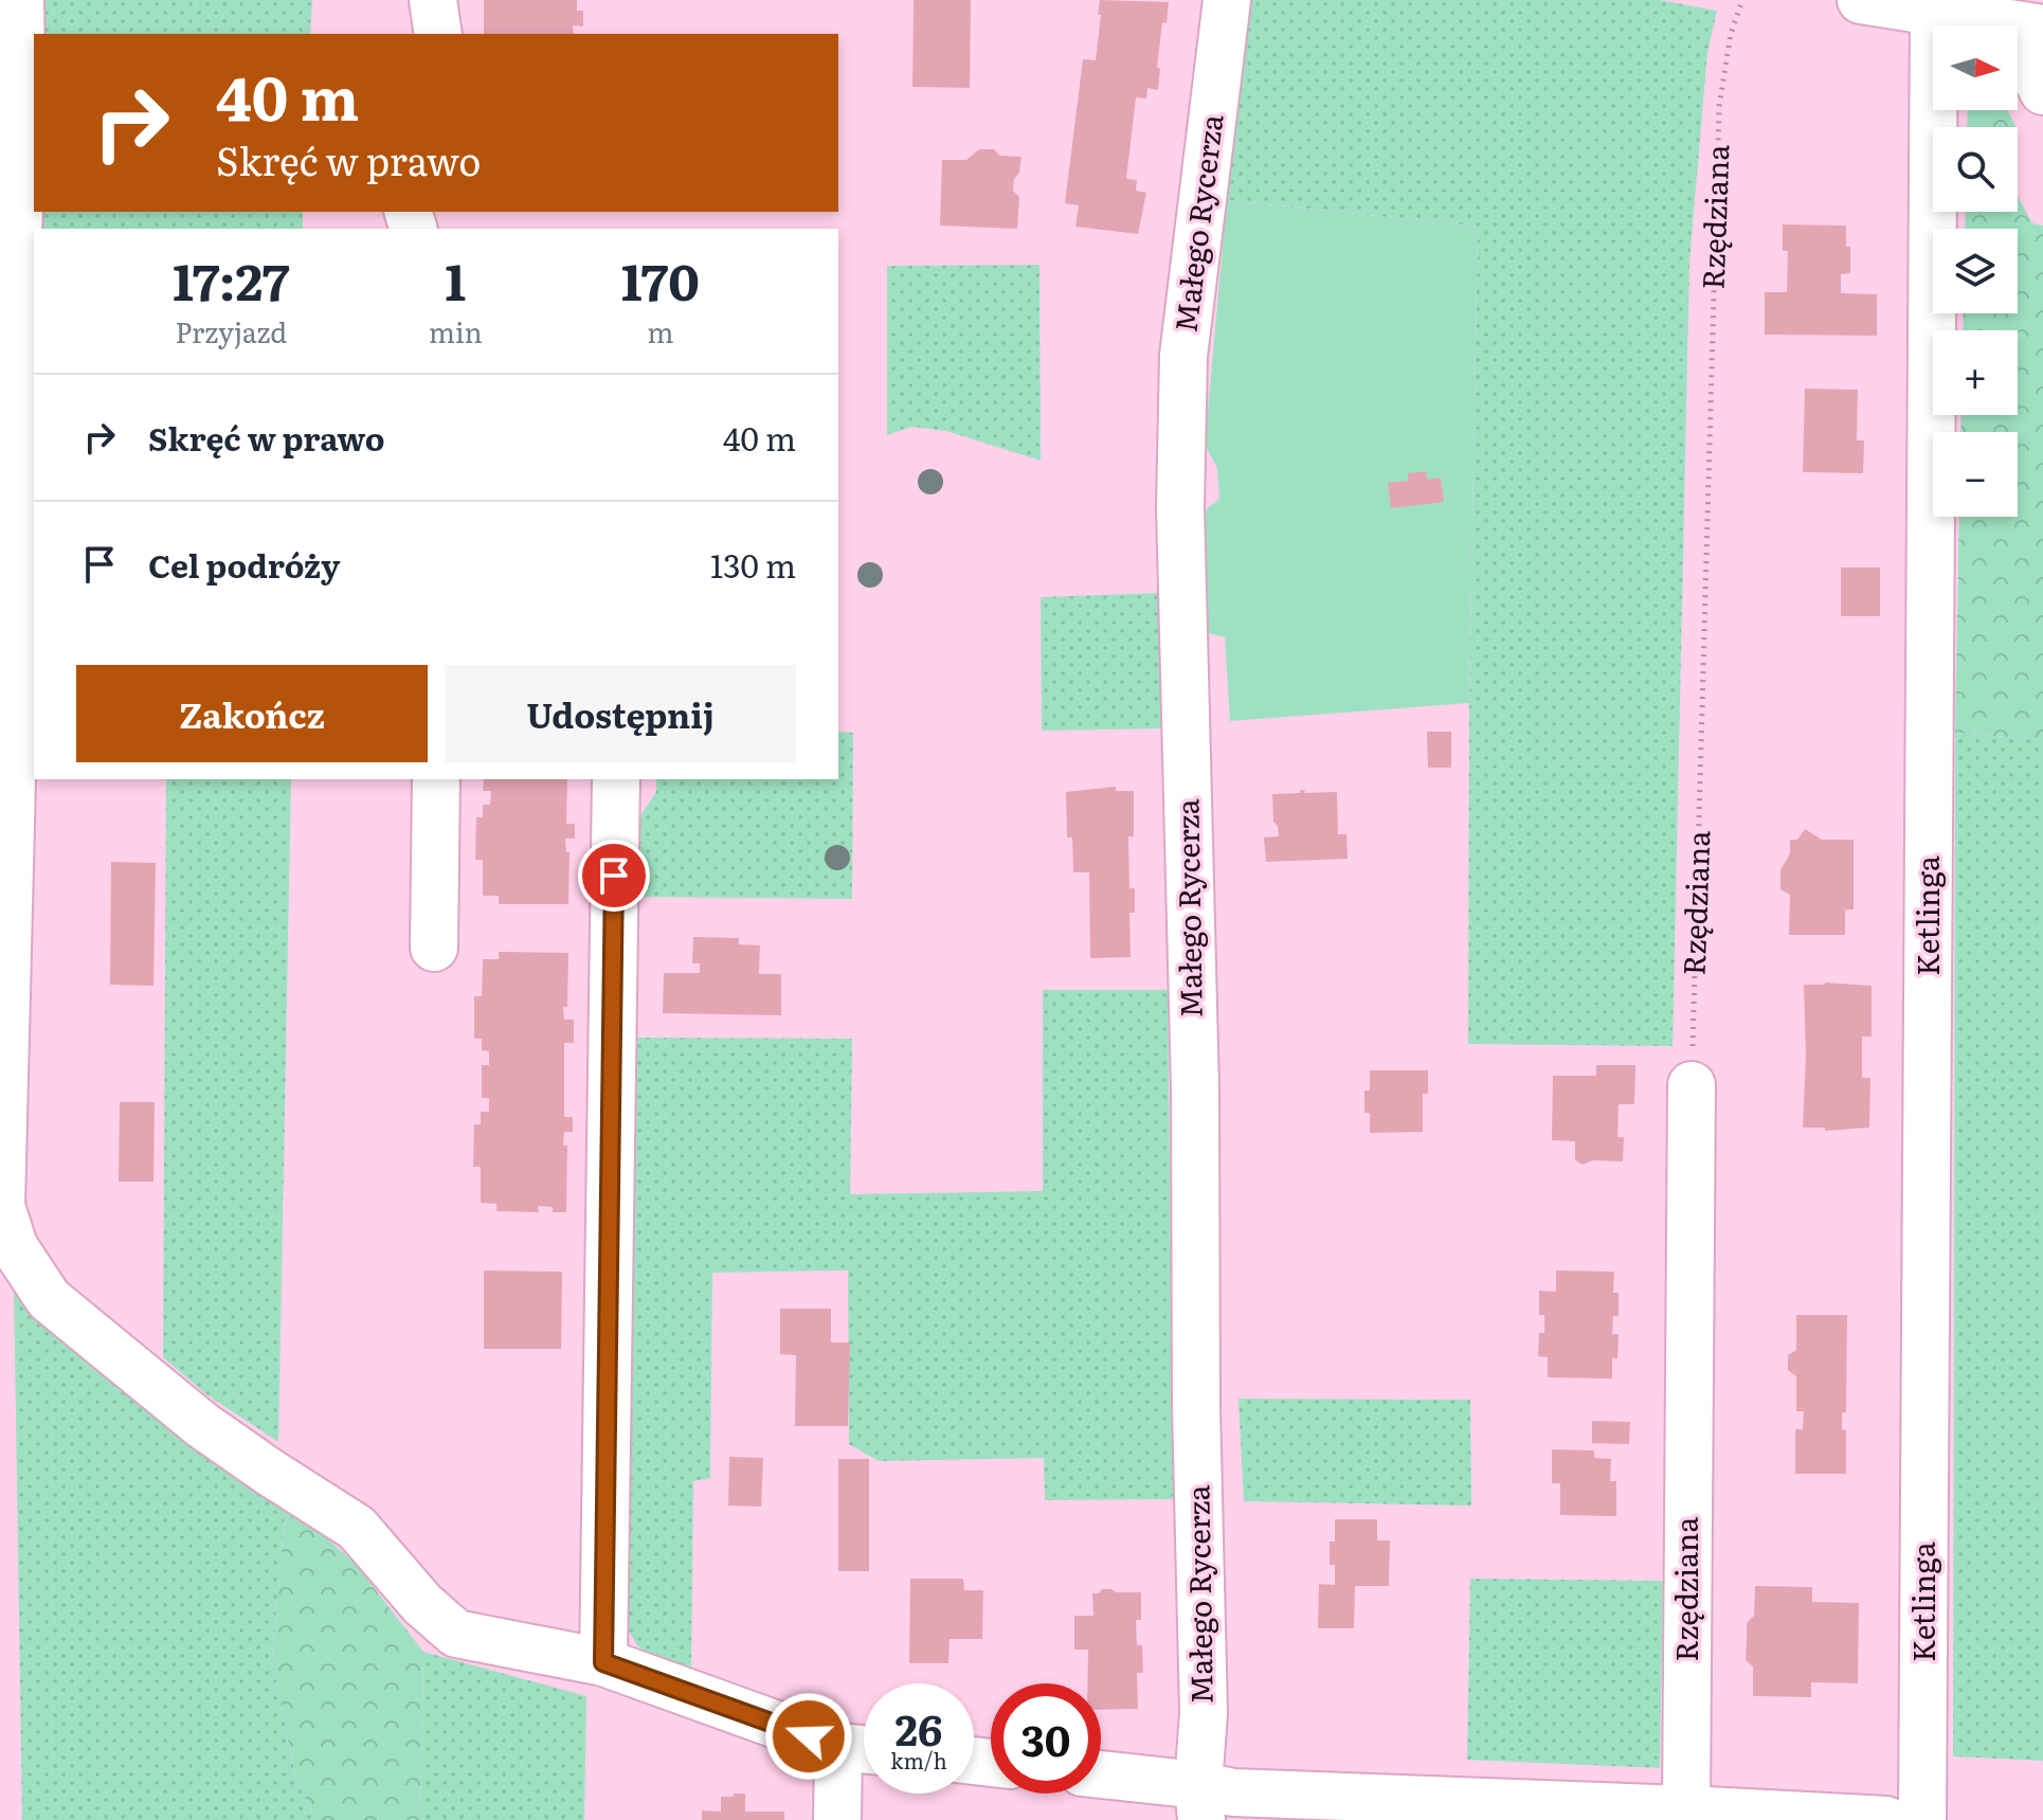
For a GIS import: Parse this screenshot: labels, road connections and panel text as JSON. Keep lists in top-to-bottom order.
{
  "streets": {
    "street": ["Rzędziana", "Małego Rycerza", "Ketlinga"]
  },
  "north": "right",
  "page": {
    "map_buttons": ["+", "−"],
    "turn": ["40 m", "Skręć w prawo"],
    "eta": [
      "17:27",
      "Przyjazd",
      "1",
      "min",
      "170",
      "m"
    ],
    "list": [
      {
        "name": "Skręć w prawo",
        "value": "40 m"
      },
      {
        "name": "Cel podróży",
        "value": "130 m"
      }
    ],
    "buttons": ["Zakończ", "Udostępnij"],
    "speed": "26 km/h",
    "limit": "30"
  }
}
